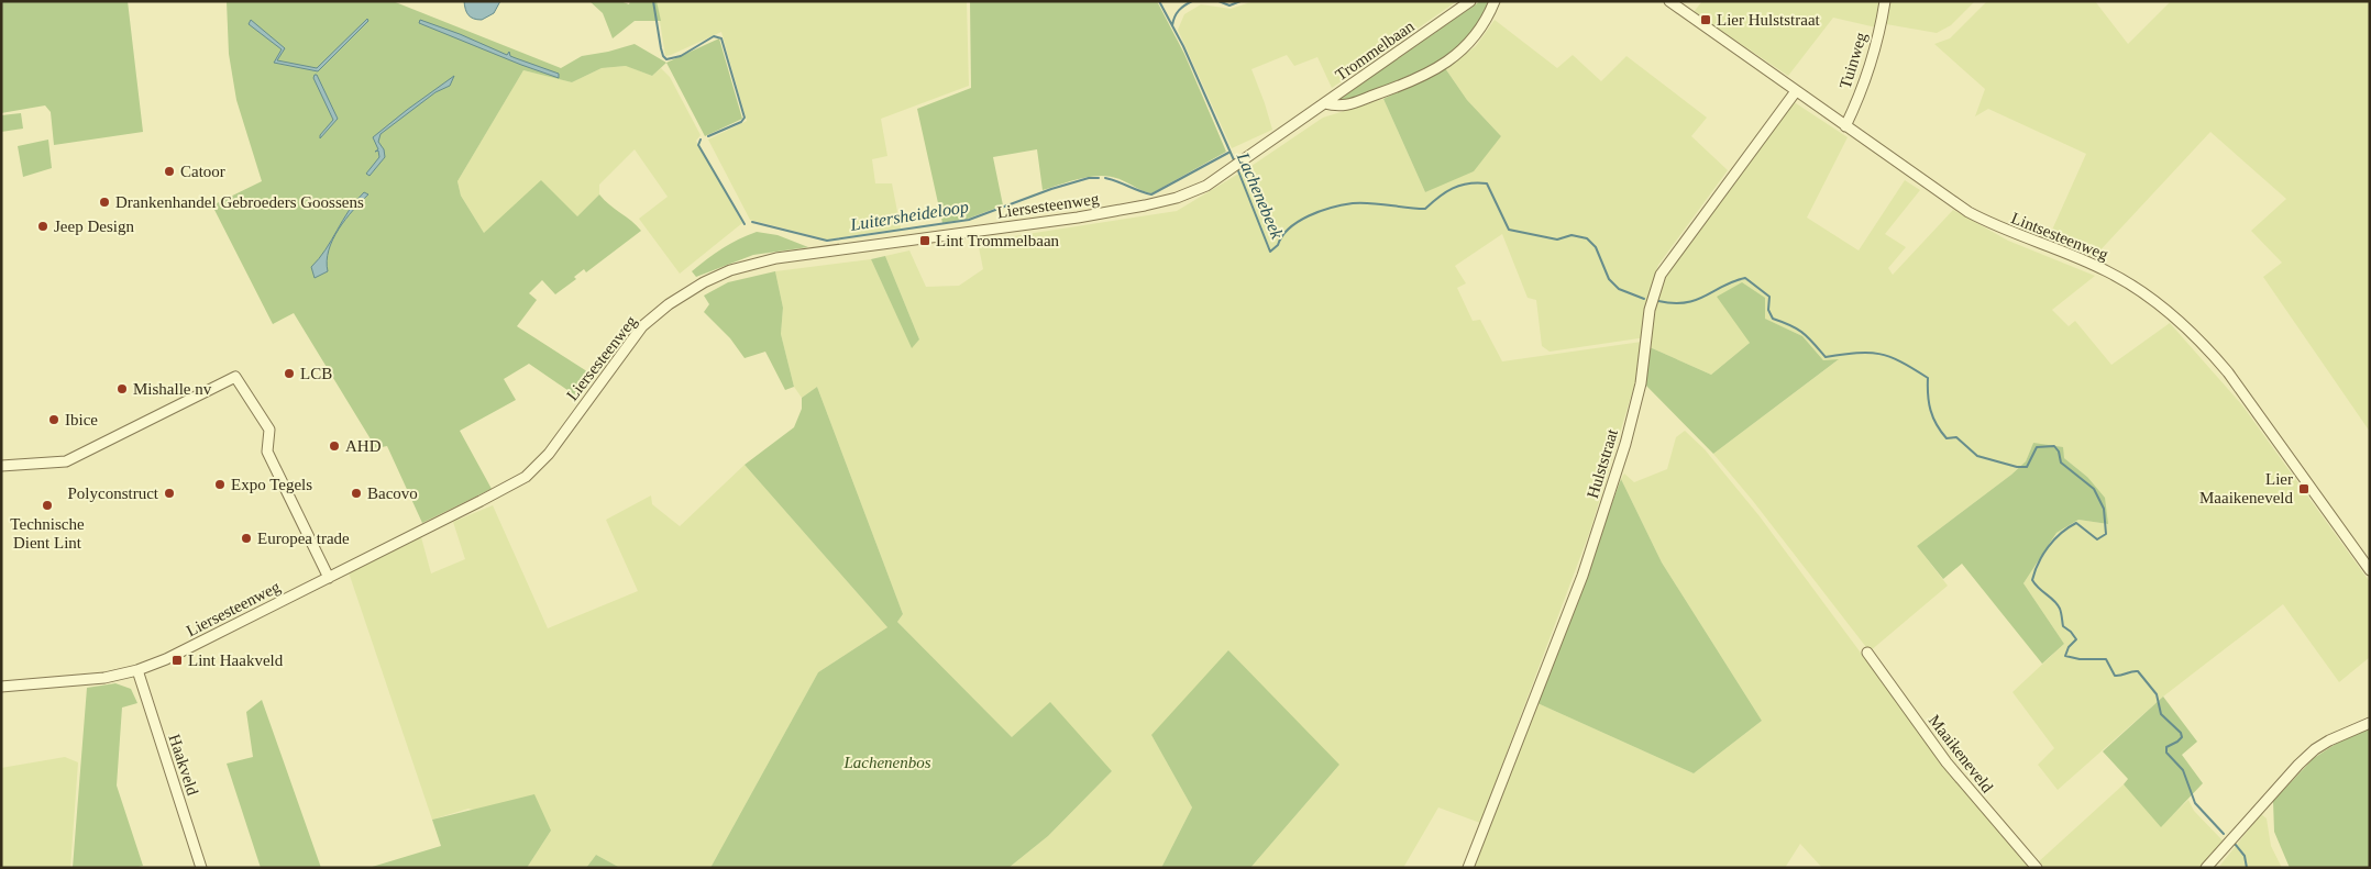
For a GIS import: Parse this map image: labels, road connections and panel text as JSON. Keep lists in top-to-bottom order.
{
  "streets": {
    "street": [
      "Trommelbaan",
      "Tuinweg",
      "Liersesteenweg",
      "Lintsesteenweg",
      "Hulststraat",
      "Maaikeneveld",
      "Haakveld"
    ]
  },
  "crossings": [
    ["Trommelbaan", "Liersesteenweg"],
    ["Tuinweg", "Lintsesteenweg"],
    ["Liersesteenweg", "Haakveld"],
    ["Lintsesteenweg", "Hulststraat"]
  ],
  "water": ["Lachenebeek", "Luitersheideloop"],
  "parks": ["Lachenenbos"],
  "places": {
    "transit": [
      "Lier Hulststraat",
      "Lint Trommelbaan",
      "Lier Maaikeneveld",
      "Lint Haakveld"
    ],
    "other": [
      "Catoor",
      "Drankenhandel Gebroeders Goossens",
      "Jeep Design",
      "LCB",
      "Mishalle nv",
      "Ibice",
      "AHD",
      "Expo Tegels",
      "Polyconstruct",
      "Bacovo",
      "Technische Dient Lint",
      "Europea trade"
    ]
  }
}
